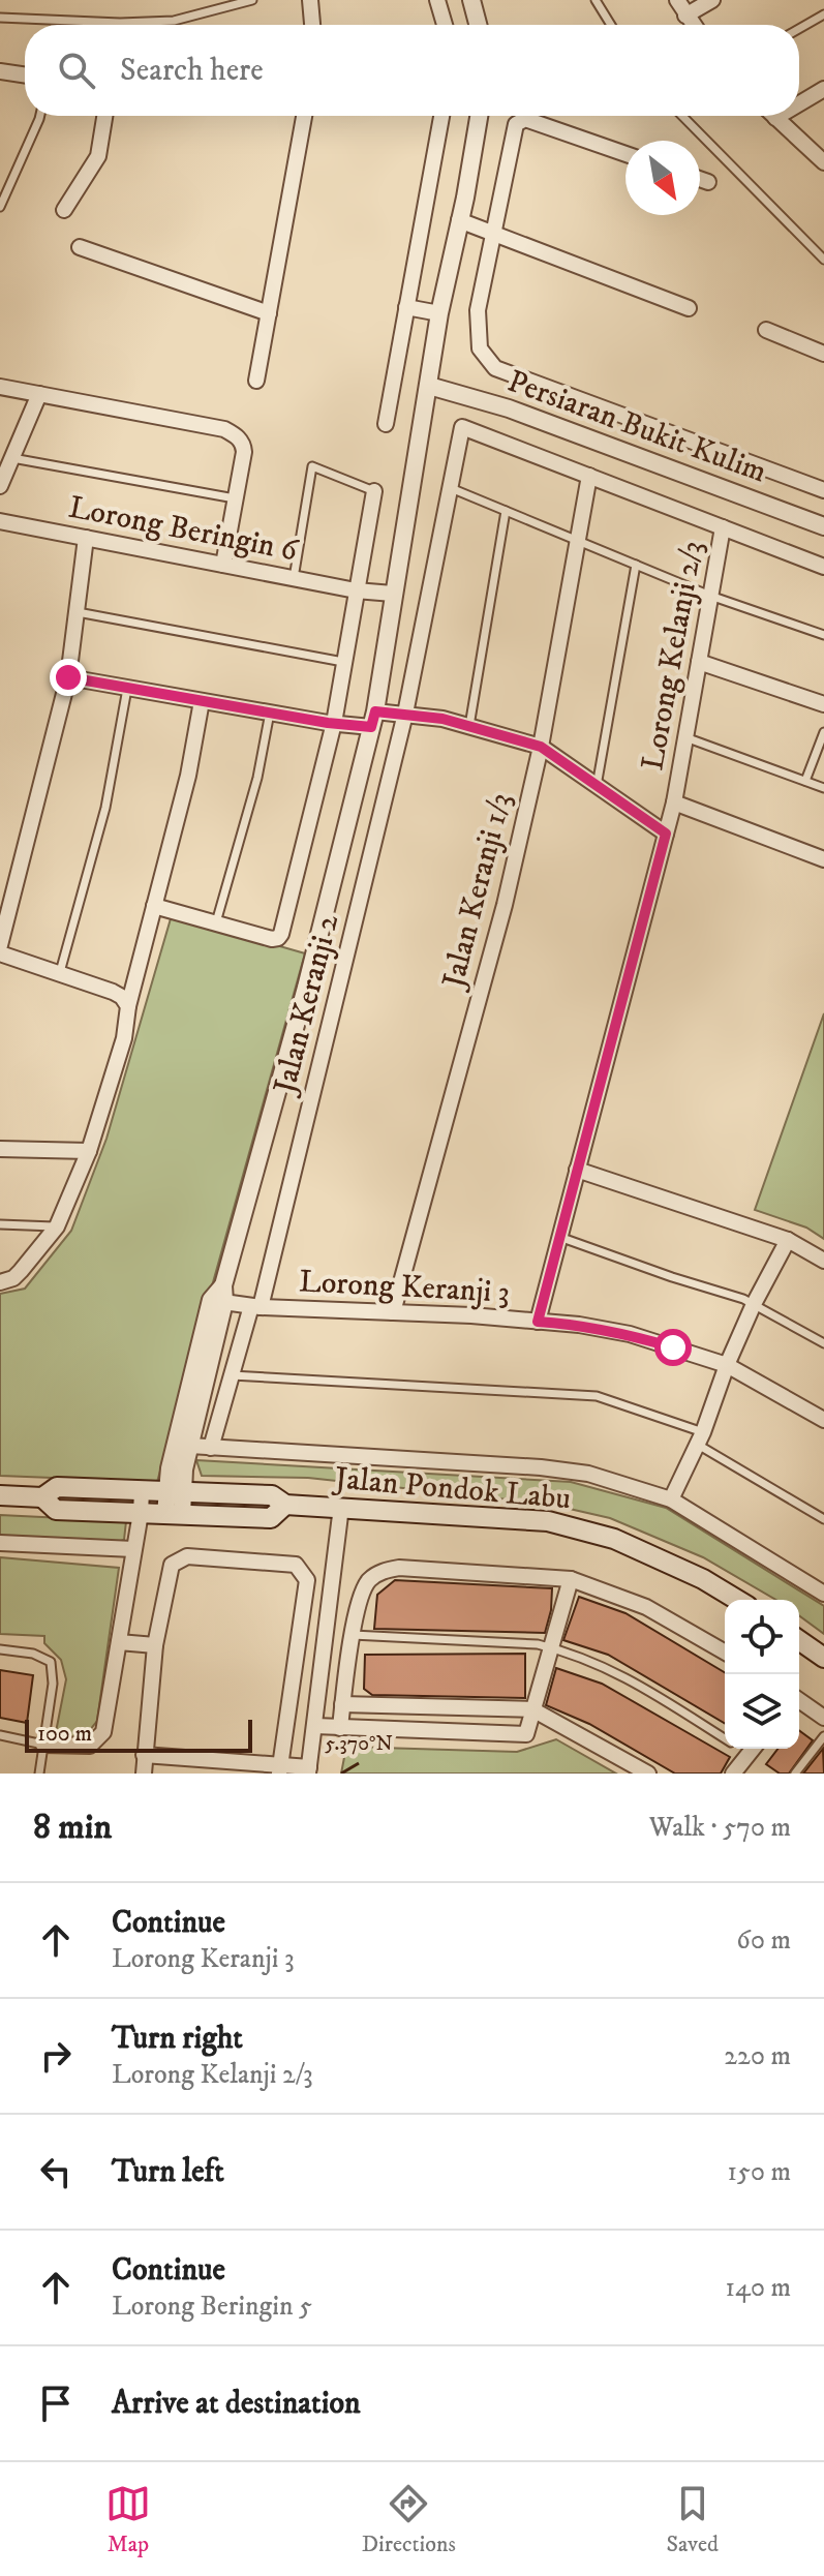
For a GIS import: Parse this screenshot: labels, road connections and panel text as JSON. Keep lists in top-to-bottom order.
{
  "streets": {
    "main road": ["Jalan Pondok Labu"],
    "street": [
      "Persiaran Bukit Kulim",
      "Lorong Beringin 6",
      "Lorong Kelanji 2/3",
      "Jalan Keranji 1/3",
      "Jalan Keranji 2",
      "Lorong Keranji 3"
    ]
  },
  "crossings": [
    ["Lorong Kelanji 2/3", "Lorong Keranji 3"],
    ["Jalan Keranji 1/3", "Jalan Keranji 2"],
    ["Jalan Keranji 1/3", "Lorong Keranji 3"],
    ["Jalan Keranji 2", "Lorong Keranji 3"]
  ],
  "scale_bar": "100 m",
  "north": "bottom right",
  "page": {
    "search": "Search here",
    "scale": "100 m",
    "heading": ["8 min", "Walk · 570 m"],
    "list": [
      ["Continue", "Lorong Keranji 3", "60 m"],
      ["Turn right", "Lorong Kelanji 2/3", "220 m"],
      ["Turn left", "150 m"],
      ["Continue", "Lorong Beringin 5", "140 m"],
      "Arrive at destination"
    ],
    "nav": ["Map", "Directions", "Saved"]
  },
  "coordinates": ["5.370°N"]
}
